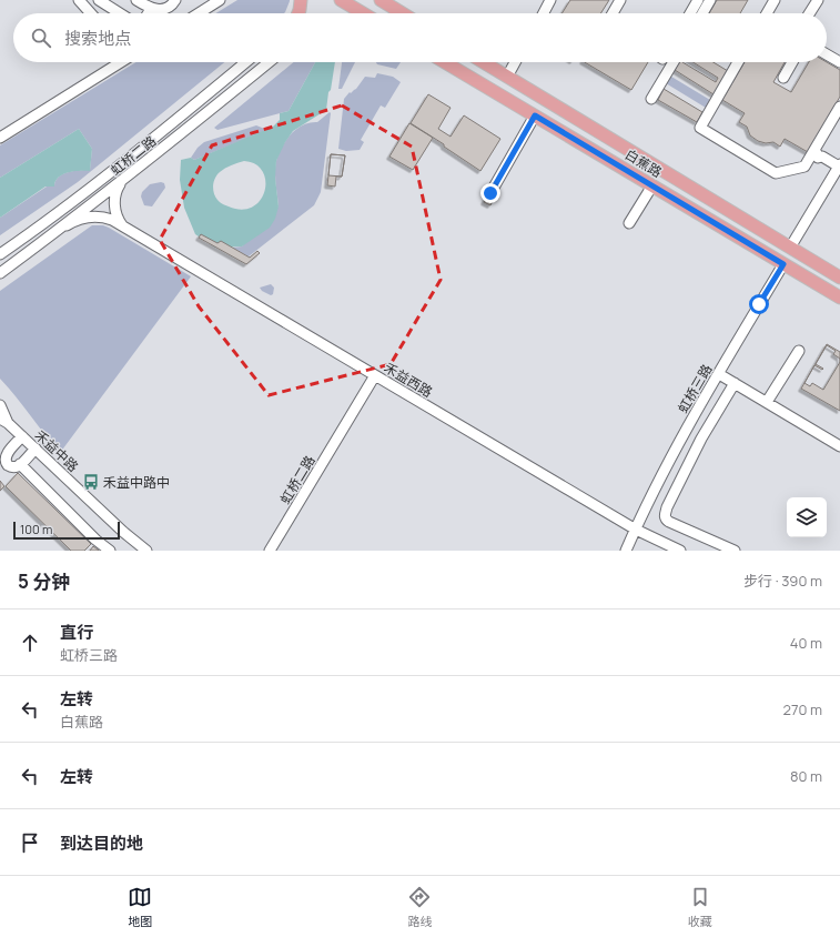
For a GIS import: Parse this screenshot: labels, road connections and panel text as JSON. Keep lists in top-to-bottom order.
{
  "streets": {
    "main road": ["白蕉路"],
    "street": [
      "虹桥二路",
      "禾益西路",
      "虹桥三路",
      "禾益中路"
    ]
  },
  "crossings": [
    ["虹桥二路", "禾益西路"],
    ["白蕉路", "虹桥三路"],
    ["禾益西路", "虹桥三路"]
  ],
  "places": {
    "bus stop": ["禾益中路中"]
  },
  "scale_bar": "100 m",
  "page": {
    "search": "搜索地点",
    "scale": "100 m",
    "heading": ["5 分钟", "步行 · 390 m"],
    "list": [
      ["直行", "虹桥三路", "40 m"],
      ["左转", "白蕉路", "270 m"],
      ["左转", "80 m"],
      "到达目的地"
    ],
    "nav": ["地图", "路线", "收藏"]
  }
}
